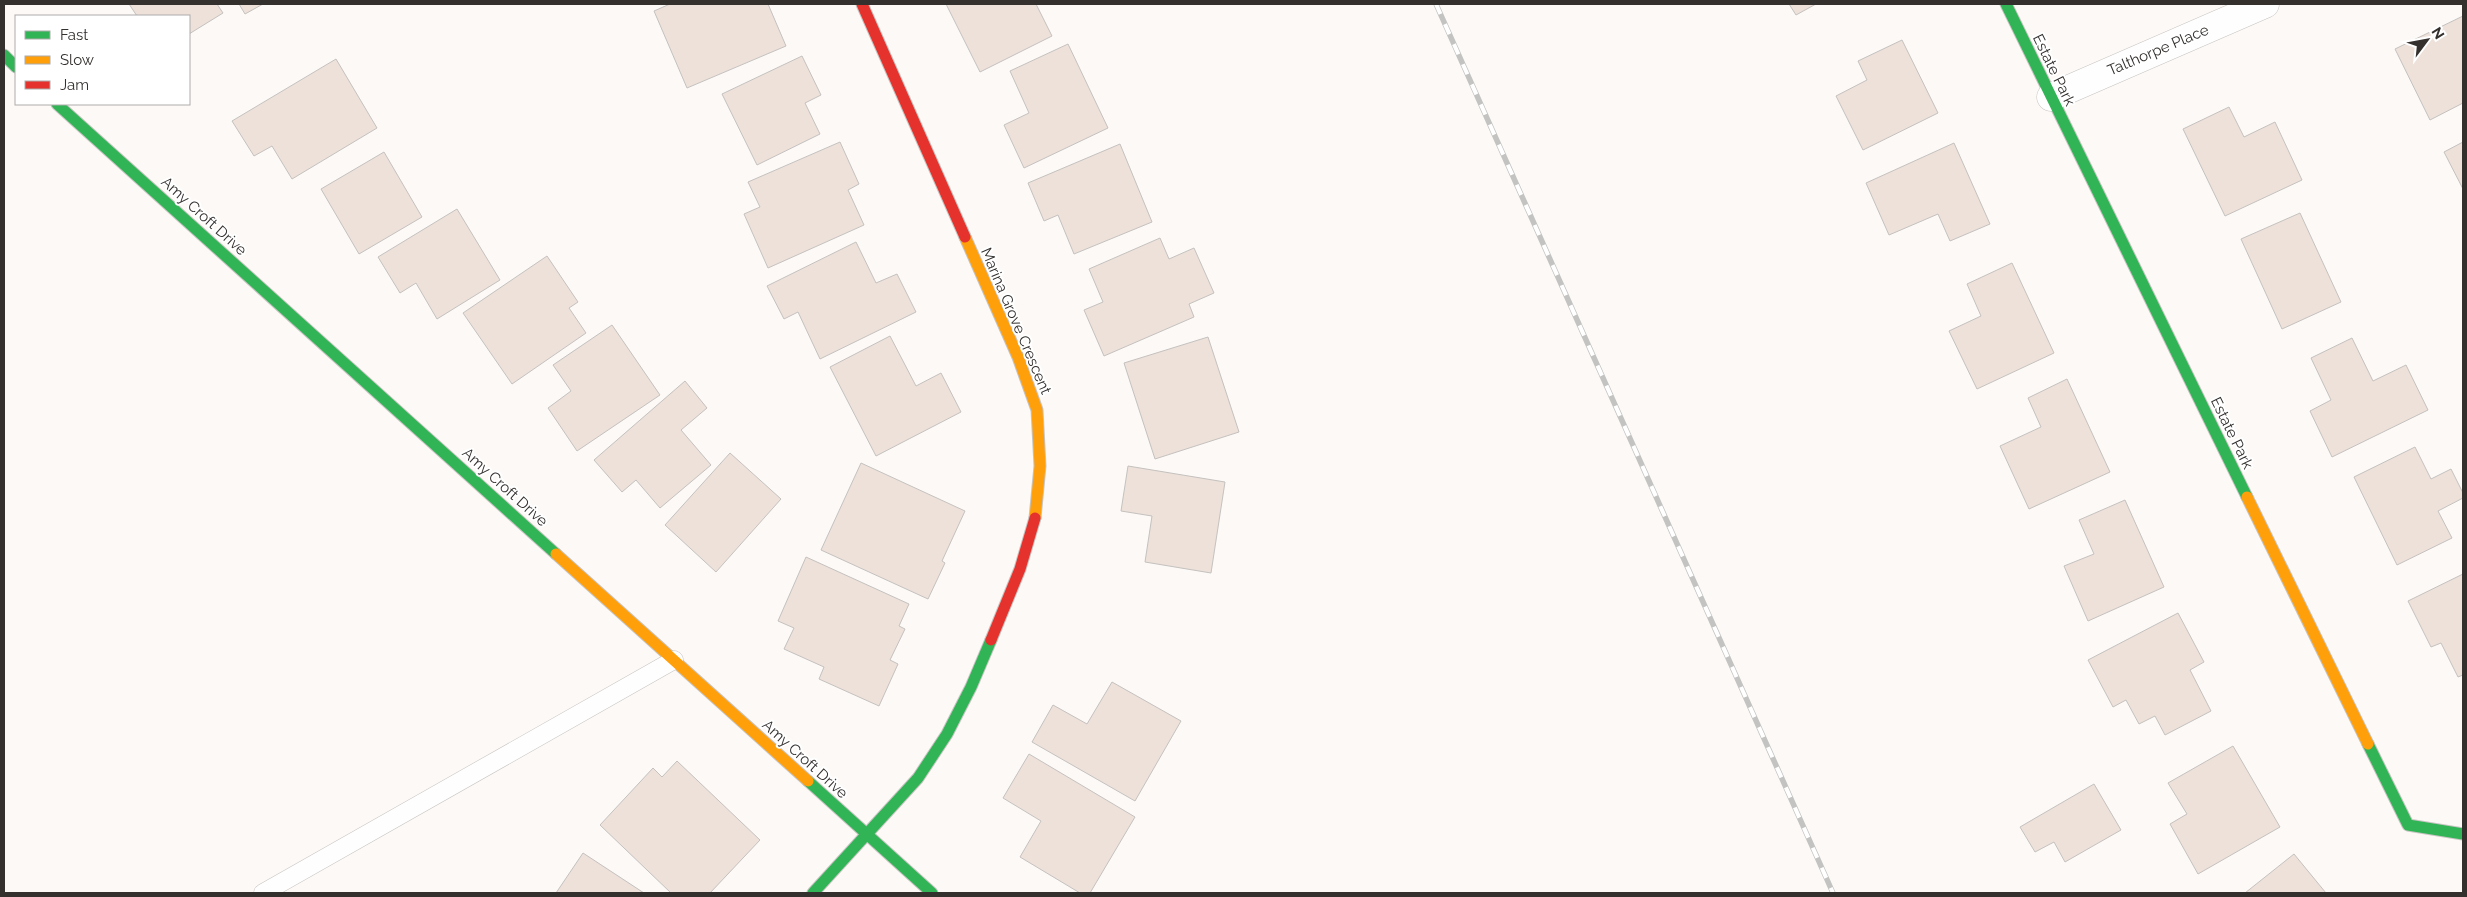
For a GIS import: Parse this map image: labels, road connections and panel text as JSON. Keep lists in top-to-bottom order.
{
  "streets": {
    "street": [
      "Talthorpe Place",
      "Estate Park",
      "Amy Croft Drive",
      "Marina Grove Crescent"
    ]
  },
  "crossings": [
    ["Talthorpe Place", "Estate Park"],
    ["Amy Croft Drive", "Marina Grove Crescent"]
  ],
  "legend": ["Fast", "Slow", "Jam"],
  "north": "top right"
}
